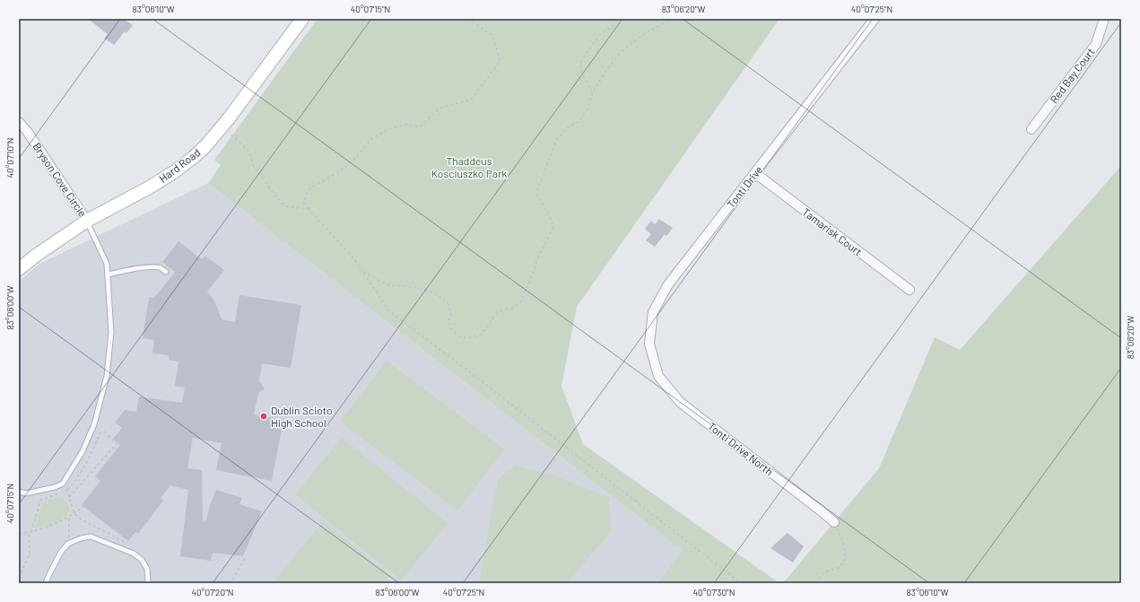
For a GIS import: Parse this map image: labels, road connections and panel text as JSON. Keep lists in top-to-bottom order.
{
  "streets": {
    "main road": ["Hard Road"],
    "street": [
      "Red Bay Court",
      "Bryson Cove Circle",
      "Tonti Drive",
      "Tamarisk Court",
      "Tonti Drive North"
    ]
  },
  "crossings": [
    ["Hard Road", "Bryson Cove Circle"],
    ["Tonti Drive", "Tamarisk Court"],
    ["Tonti Drive", "Tonti Drive North"]
  ],
  "parks": ["Thaddeus Kosciuszko Park"],
  "places": ["Dublin Scioto High School"],
  "coordinates": [
    "83°06'10\"W",
    "40°07'15\"N",
    "83°06'20\"W",
    "40°07'25\"N",
    "40°07'10\"N",
    "83°06'00\"W",
    "40°07'20\"N",
    "40°07'30\"N"
  ]
}
